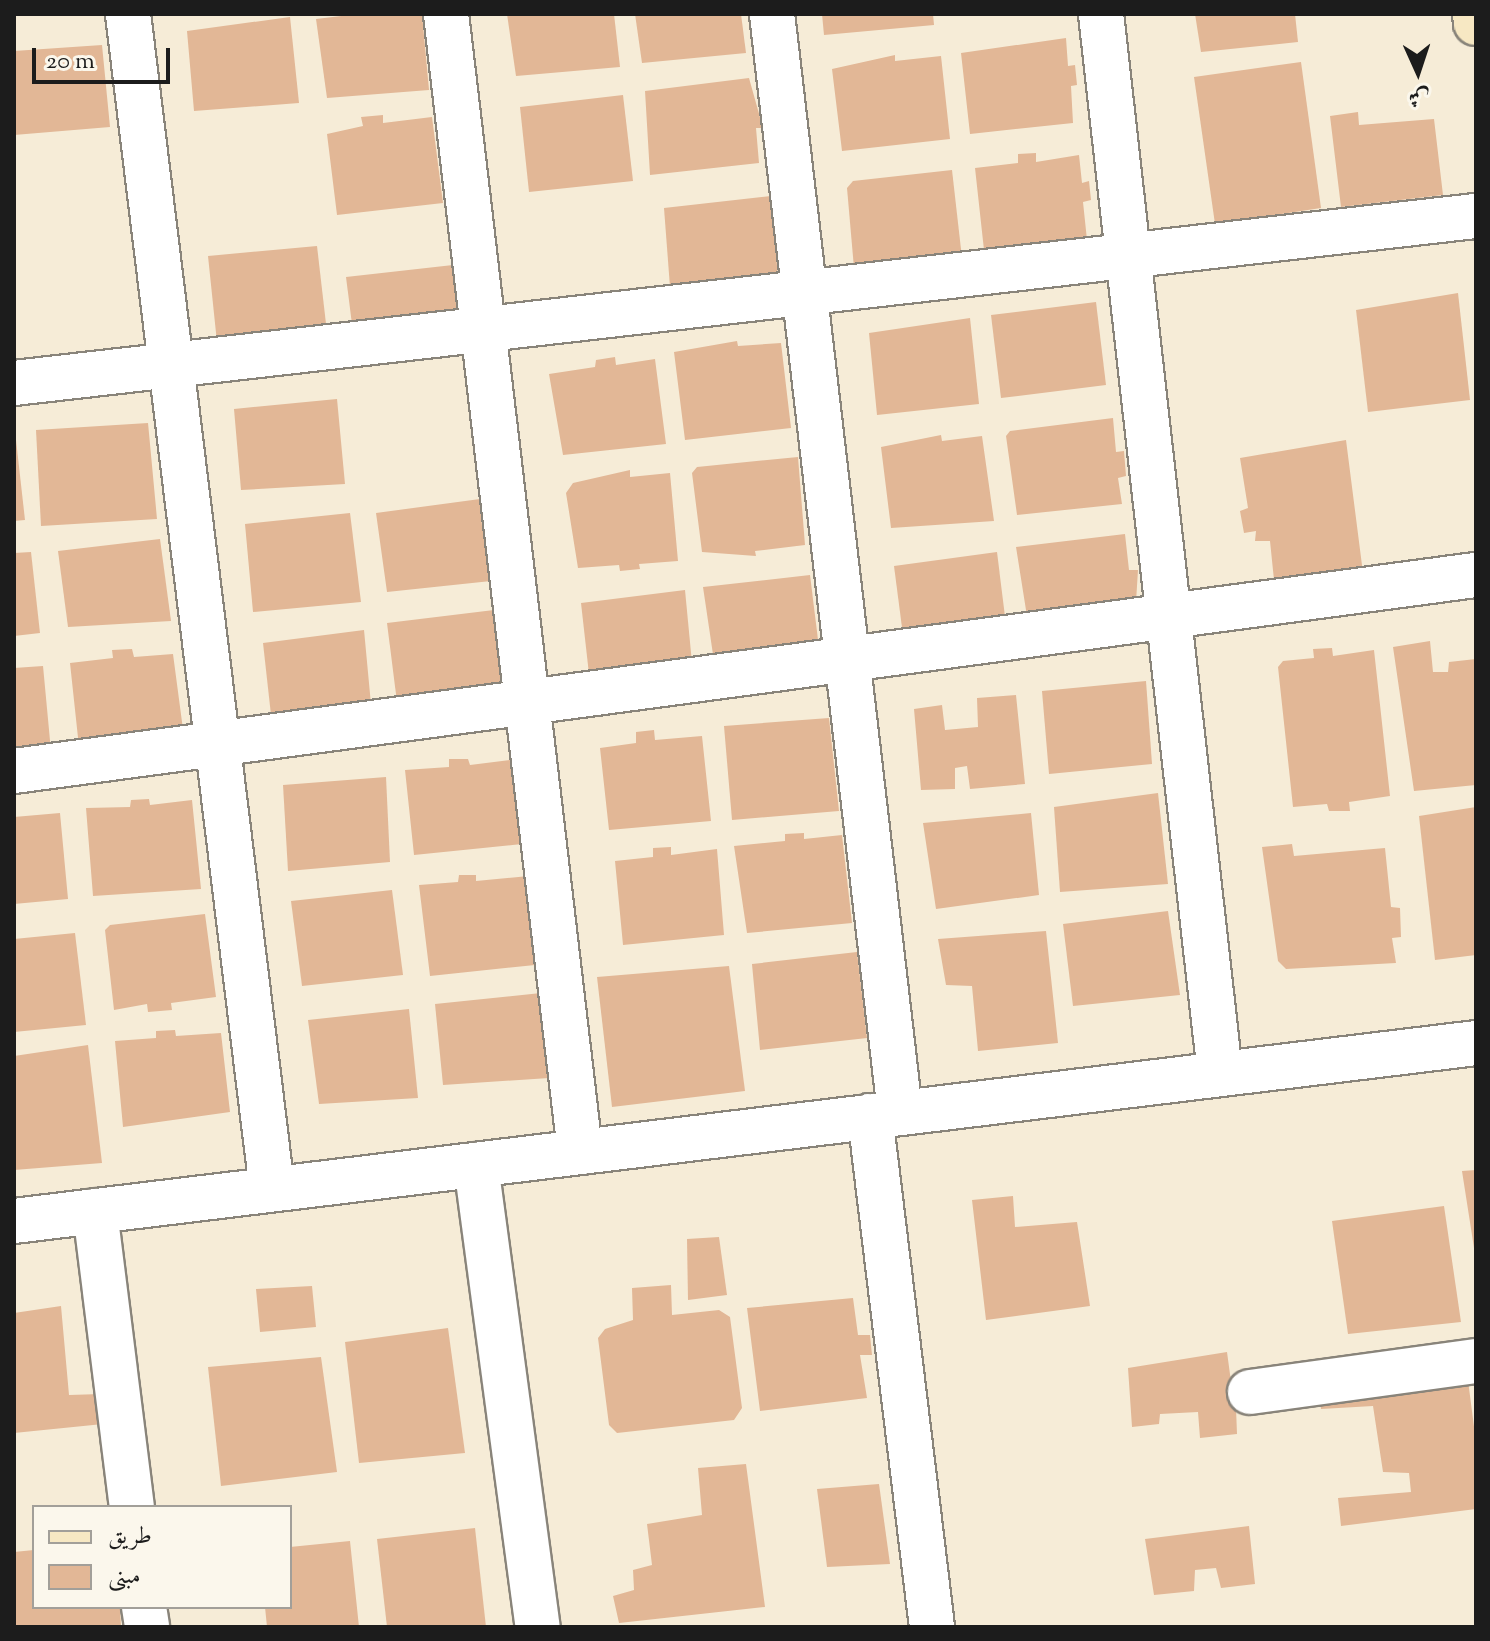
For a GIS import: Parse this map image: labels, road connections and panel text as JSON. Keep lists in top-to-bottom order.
{
  "legend": ["طريق", "مبنى"],
  "scale_bar": "20 m",
  "north": "bottom"
}
